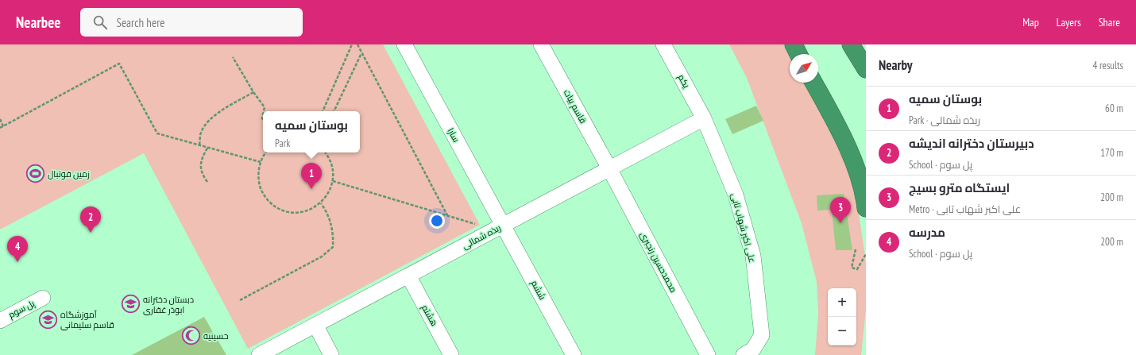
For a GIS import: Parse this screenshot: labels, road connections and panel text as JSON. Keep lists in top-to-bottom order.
{
  "streets": {
    "street": [
      "یکم",
      "قاسم بیات",
      "سارا",
      "علی اکبر شهاب تابی",
      "ربذه شمالی",
      "محمدحسین رنجبری",
      "ششم",
      "پل سوم",
      "هشتم"
    ]
  },
  "crossings": [
    ["یکم", "علی اکبر شهاب تابی"],
    ["یکم", "ربذه شمالی"],
    ["قاسم بیات", "ربذه شمالی"],
    ["قاسم بیات", "محمدحسین رنجبری"],
    ["سارا", "ربذه شمالی"],
    ["سارا", "ششم"],
    ["علی اکبر شهاب تابی", "ربذه شمالی"],
    ["ربذه شمالی", "محمدحسین رنجبری"],
    ["ربذه شمالی", "ششم"],
    ["ربذه شمالی", "هشتم"]
  ],
  "places": {
    "sports": ["زمین فوتبال"],
    "school or university": ["دبستان دخترانه ابوذر غفاری", "آموزشگاه قاسم سلیمانی"],
    "mosque": ["حسینیه"]
  },
  "north": "top right",
  "page": {
    "header": "Nearbee",
    "search": "Search here",
    "nav": ["Map", "Layers", "Share"],
    "heading": ["Nearby", "4 results"],
    "list": [
      {
        "mark": "1",
        "name": "بوستان سمیه",
        "note": "Park · ربذه شمالی",
        "value": "60 m"
      },
      {
        "mark": "2",
        "name": "دبیرستان دخترانه اندیشه",
        "note": "School · پل سوم",
        "value": "170 m"
      },
      {
        "mark": "3",
        "name": "ایستگاه مترو بسیج",
        "note": "Metro · علی اکبر شهاب تابی",
        "value": "200 m"
      },
      {
        "mark": "4",
        "name": "مدرسه",
        "note": "School · پل سوم",
        "value": "200 m"
      }
    ],
    "popup": ["بوستان سمیه", "Park"],
    "pins": [
      "1",
      "3",
      "2",
      "4"
    ],
    "map_buttons": ["+", "−"]
  }
}
